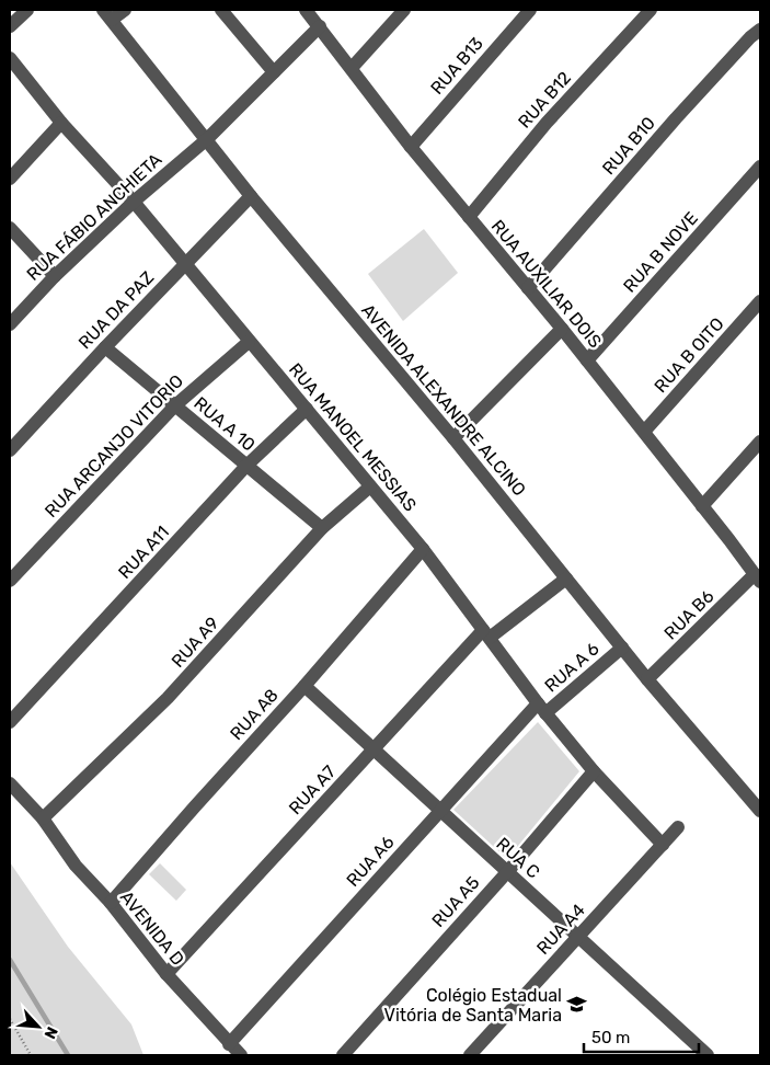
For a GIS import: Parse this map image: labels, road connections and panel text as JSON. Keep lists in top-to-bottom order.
{
  "streets": {
    "street": [
      "RUA B13",
      "RUA B12",
      "RUA B10",
      "RUA FÁBIO ANCHIETA",
      "RUA B NOVE",
      "RUA AUXILIAR DOIS",
      "RUA DA PAZ",
      "RUA B OITO",
      "AVENIDA ALEXANDRE ALCINO",
      "RUA A 10",
      "RUA MANOEL MESSIAS",
      "RUA ARCANJO VITORIO",
      "RUA A11",
      "RUA B6",
      "RUA A9",
      "RUA A 6",
      "RUA A8",
      "RUA A7",
      "RUA C",
      "RUA A6",
      "RUA A5",
      "AVENIDA D",
      "RUA A4"
    ]
  },
  "crossings": [
    ["RUA B13", "RUA AUXILIAR DOIS"],
    ["RUA B12", "RUA AUXILIAR DOIS"],
    ["RUA B10", "RUA AUXILIAR DOIS"],
    ["RUA FÁBIO ANCHIETA", "RUA AUXILIAR DOIS"],
    ["RUA FÁBIO ANCHIETA", "AVENIDA ALEXANDRE ALCINO"],
    ["RUA FÁBIO ANCHIETA", "RUA MANOEL MESSIAS"],
    ["RUA B NOVE", "RUA AUXILIAR DOIS"],
    ["RUA AUXILIAR DOIS", "RUA B OITO"],
    ["RUA AUXILIAR DOIS", "RUA B6"],
    ["RUA DA PAZ", "AVENIDA ALEXANDRE ALCINO"],
    ["RUA DA PAZ", "RUA A 10"],
    ["RUA DA PAZ", "RUA MANOEL MESSIAS"],
    ["AVENIDA ALEXANDRE ALCINO", "RUA B6"],
    ["AVENIDA ALEXANDRE ALCINO", "RUA A 6"],
    ["AVENIDA ALEXANDRE ALCINO", "RUA A7"],
    ["RUA A 10", "RUA ARCANJO VITORIO"],
    ["RUA A 10", "RUA A11"],
    ["RUA A 10", "RUA A9"],
    ["RUA MANOEL MESSIAS", "RUA ARCANJO VITORIO"],
    ["RUA MANOEL MESSIAS", "RUA A11"],
    ["RUA MANOEL MESSIAS", "RUA A9"],
    ["RUA MANOEL MESSIAS", "RUA A 6"],
    ["RUA MANOEL MESSIAS", "RUA A8"],
    ["RUA MANOEL MESSIAS", "RUA A7"],
    ["RUA MANOEL MESSIAS", "RUA A6"],
    ["RUA MANOEL MESSIAS", "RUA A5"],
    ["RUA MANOEL MESSIAS", "RUA A4"],
    ["RUA A9", "AVENIDA D"],
    ["RUA A 6", "RUA A6"],
    ["RUA A8", "RUA C"],
    ["RUA A8", "AVENIDA D"],
    ["RUA A7", "RUA C"],
    ["RUA A7", "AVENIDA D"],
    ["RUA C", "RUA A6"],
    ["RUA C", "RUA A5"],
    ["RUA C", "RUA A4"],
    ["RUA A6", "AVENIDA D"]
  ],
  "places": {
    "school or university": ["Colégio Estadual Vitória de Santa Maria"]
  },
  "scale_bar": "50 m",
  "north": "bottom right"
}
